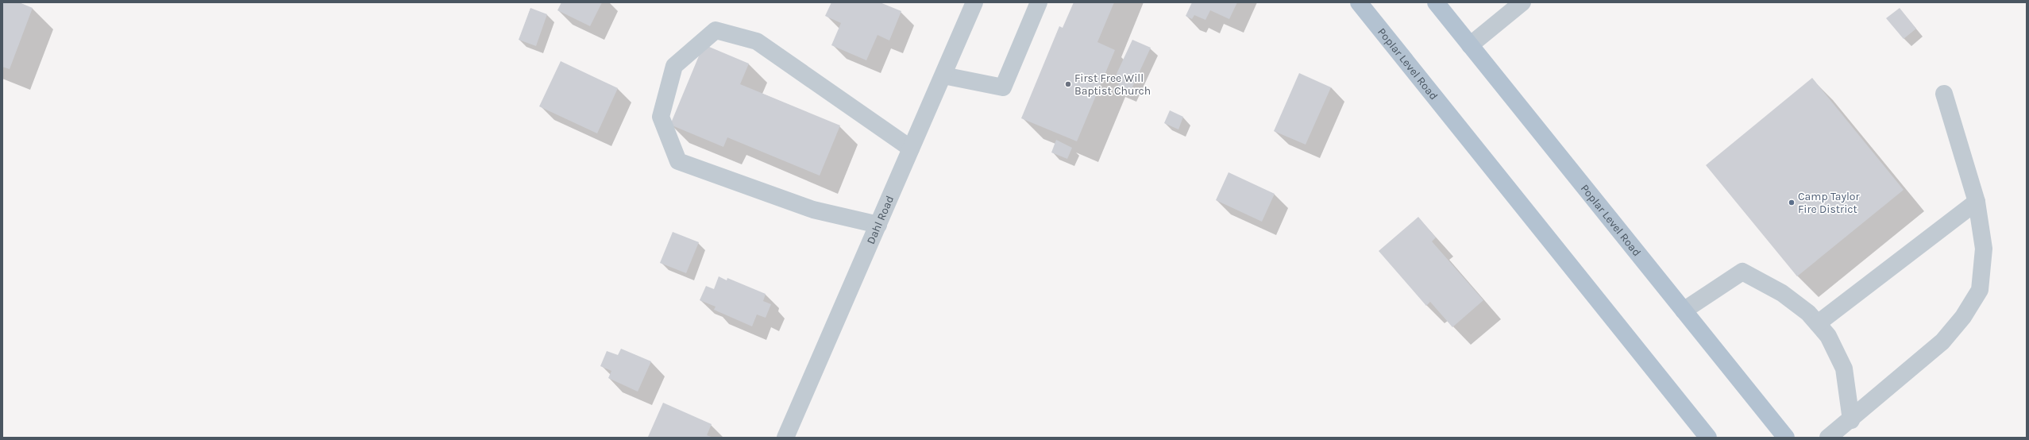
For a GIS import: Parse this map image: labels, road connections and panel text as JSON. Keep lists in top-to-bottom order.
{
  "streets": {
    "main road": ["Poplar Level Road"],
    "street": ["Dahl Road"]
  },
  "places": ["First Free Will Baptist Church", "Camp Taylor Fire District"]
}
